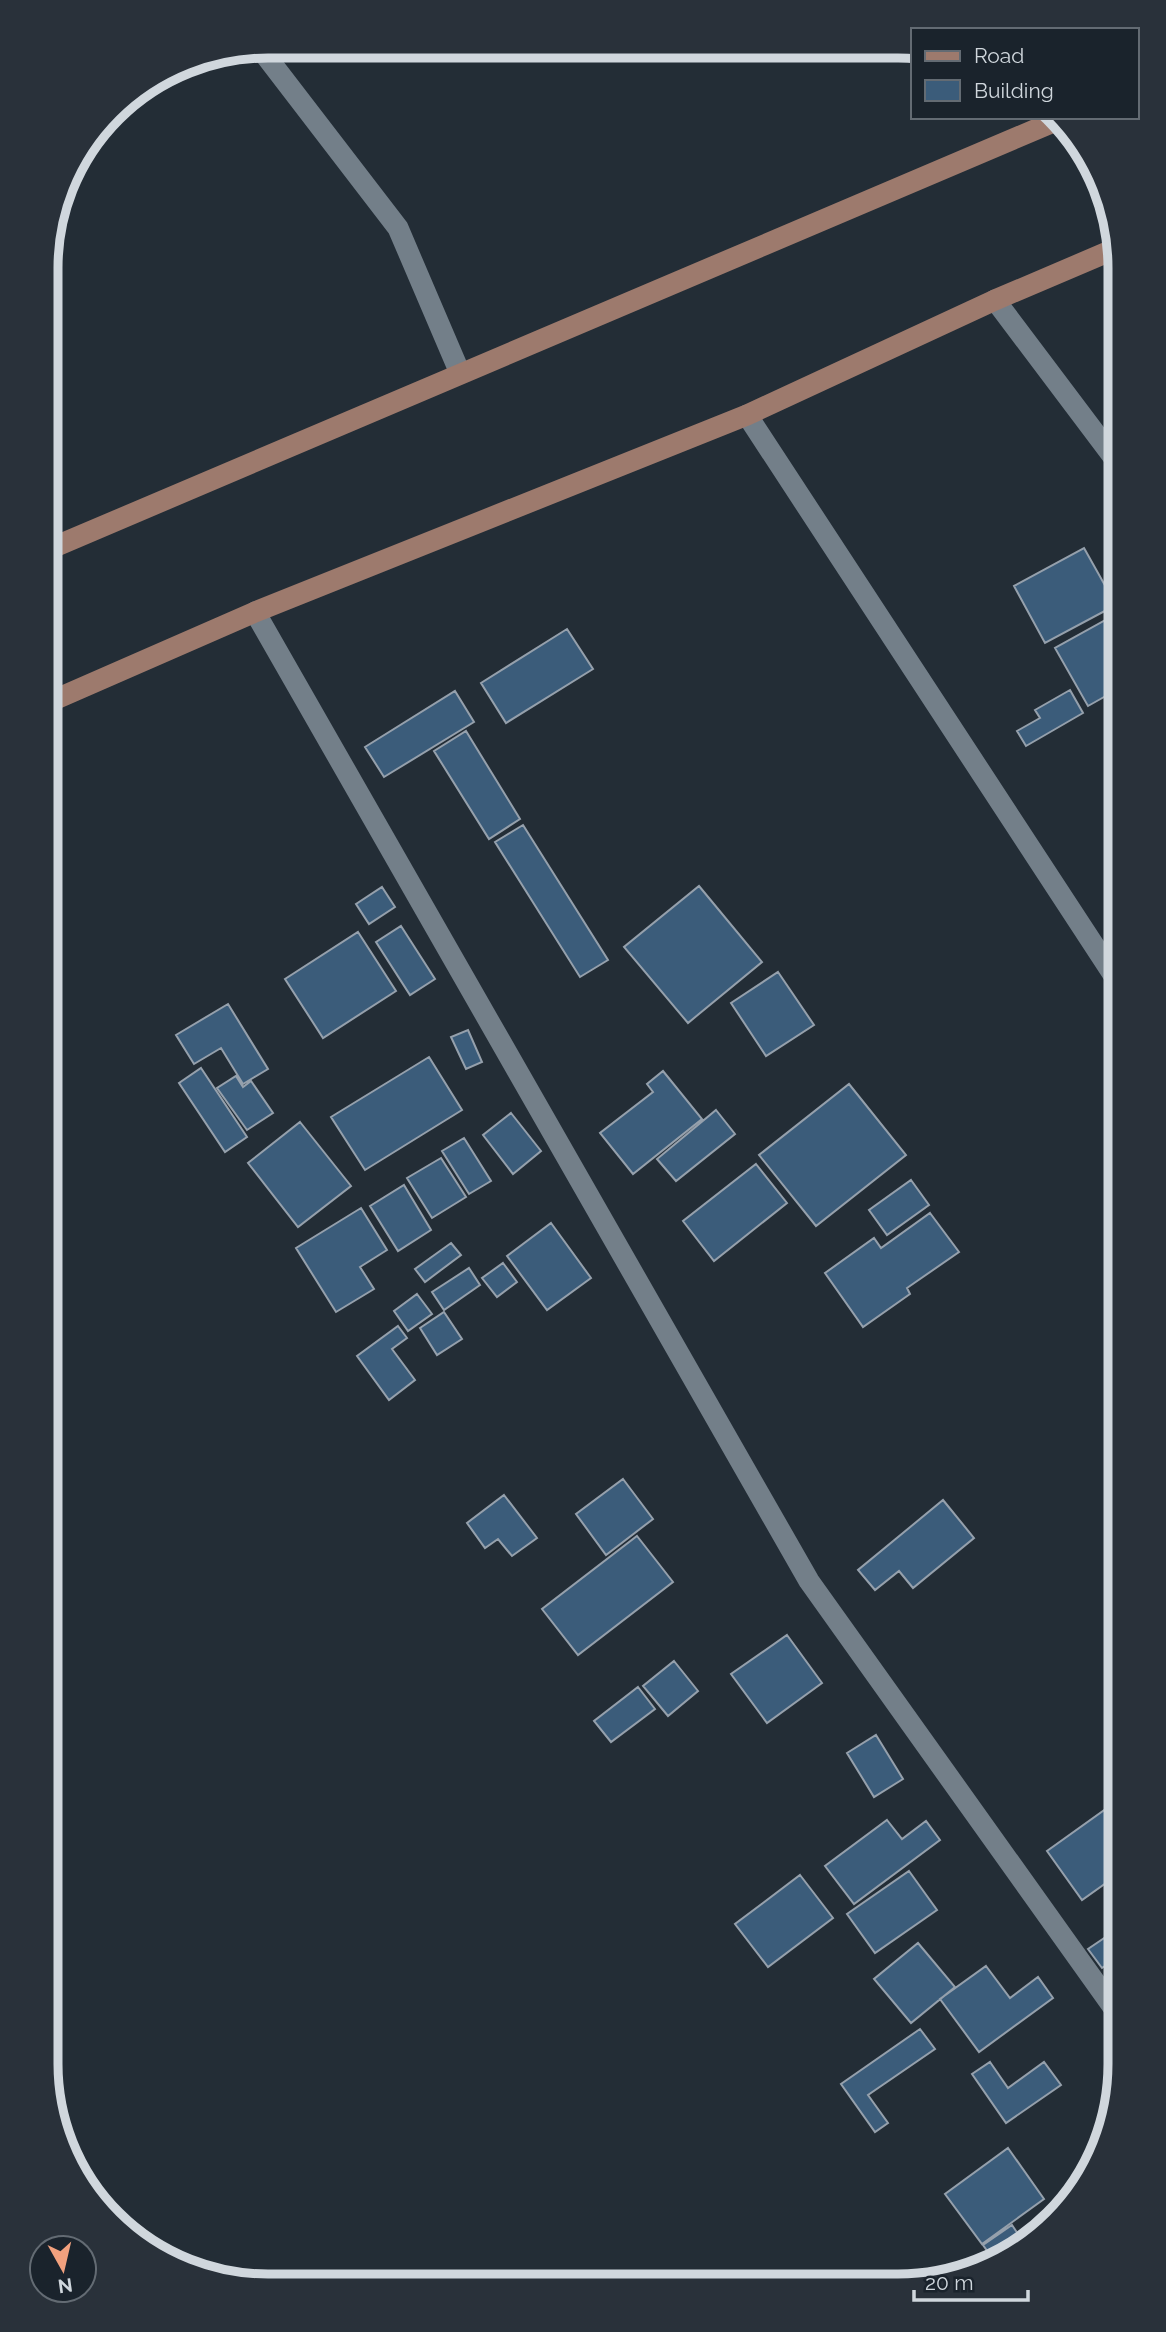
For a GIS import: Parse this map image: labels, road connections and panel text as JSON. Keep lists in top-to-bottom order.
{
  "legend": ["Road", "Building"],
  "scale_bar": "20 m",
  "north": "bottom"
}
